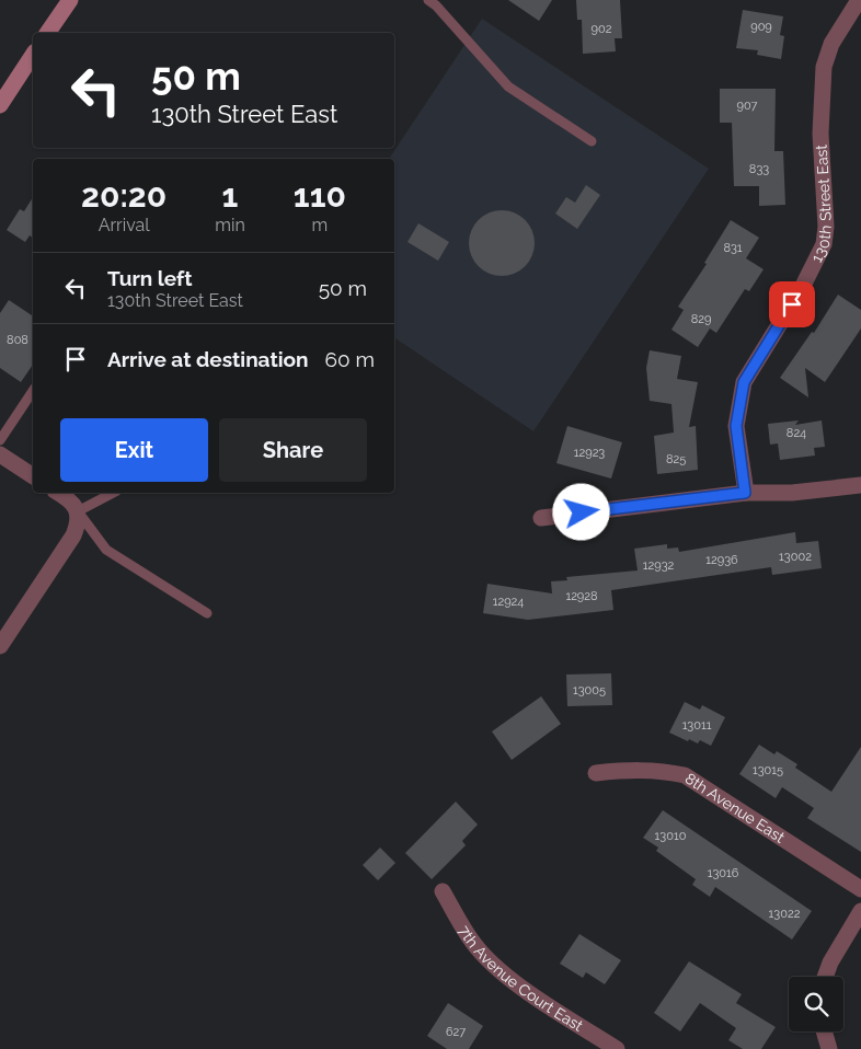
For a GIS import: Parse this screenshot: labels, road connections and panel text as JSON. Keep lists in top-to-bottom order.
{
  "streets": {
    "street": ["130th Street East", "8th Avenue East", "7th Avenue Court East"]
  },
  "house_numbers": [
    "909",
    "902",
    "907",
    "833",
    "831",
    "829",
    "808",
    "824",
    "12923",
    "825",
    "13002",
    "12936",
    "12932",
    "12928",
    "12924",
    "13005",
    "13011",
    "13015",
    "13010",
    "13016",
    "13022",
    "627"
  ],
  "page": {
    "turn": ["50 m", "130th Street East"],
    "eta": [
      "20:20",
      "Arrival",
      "1",
      "min",
      "110",
      "m"
    ],
    "list": [
      {
        "name": "Turn left",
        "note": "130th Street East",
        "value": "50 m"
      },
      {
        "name": "Arrive at destination",
        "value": "60 m"
      }
    ],
    "buttons": ["Exit", "Share"]
  }
}
